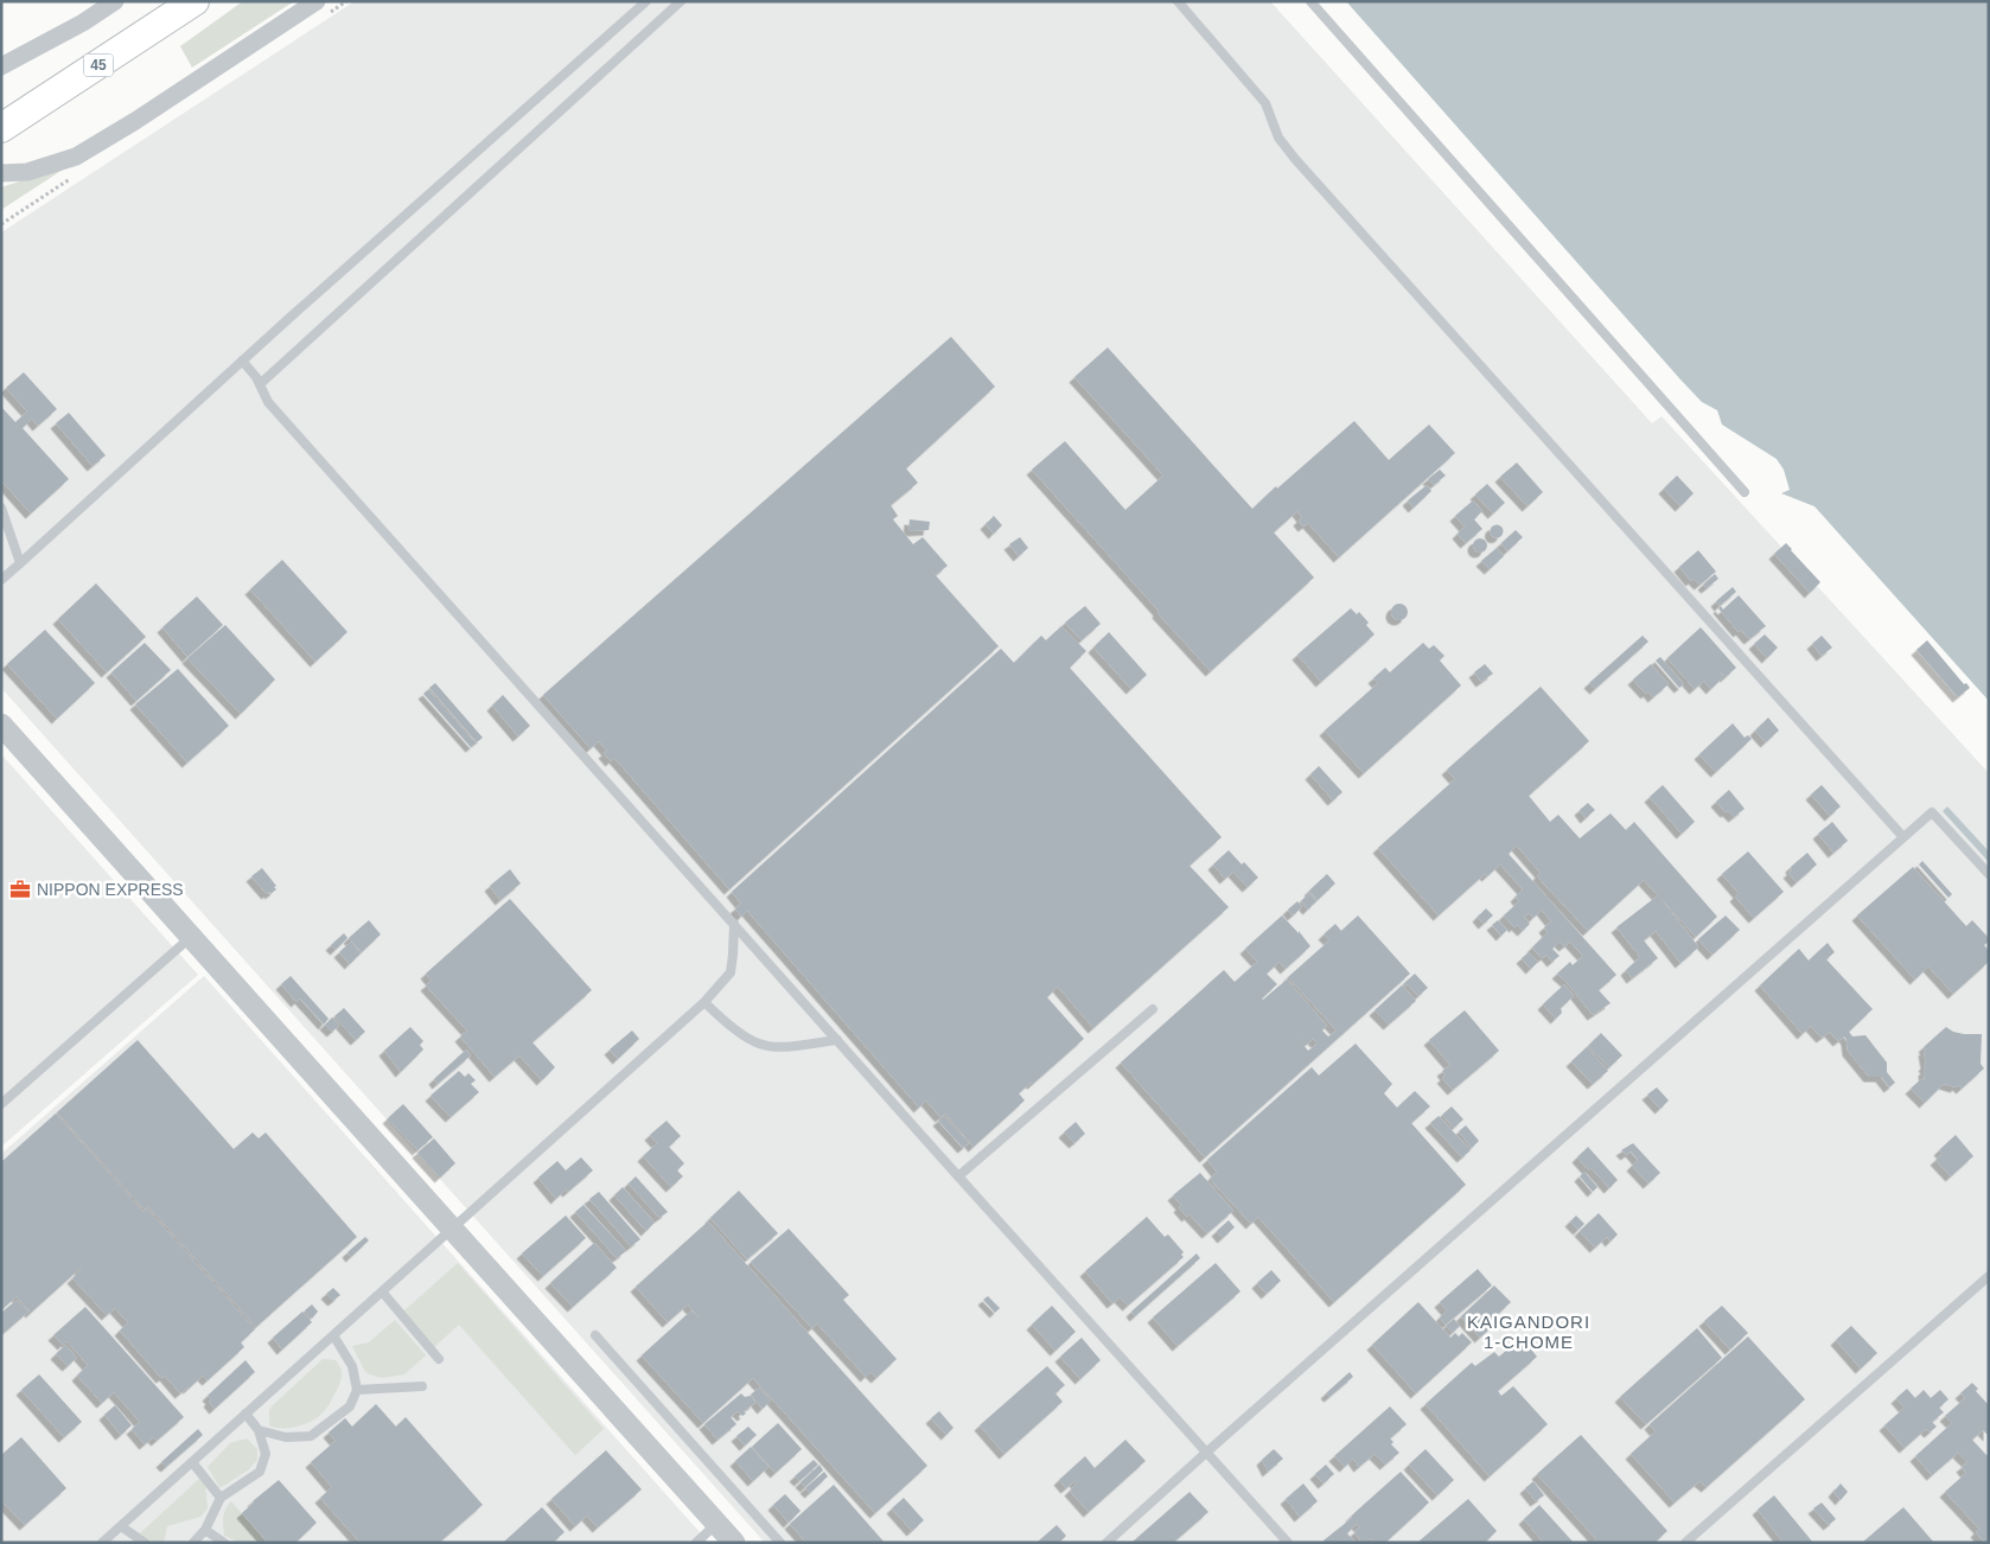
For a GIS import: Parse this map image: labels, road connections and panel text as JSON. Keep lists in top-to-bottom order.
{
  "streets": {
    "main road": ["45"]
  },
  "districts": ["KAIGANDORI 1-CHOME"],
  "places": {
    "office": ["NIPPON EXPRESS"]
  }
}
